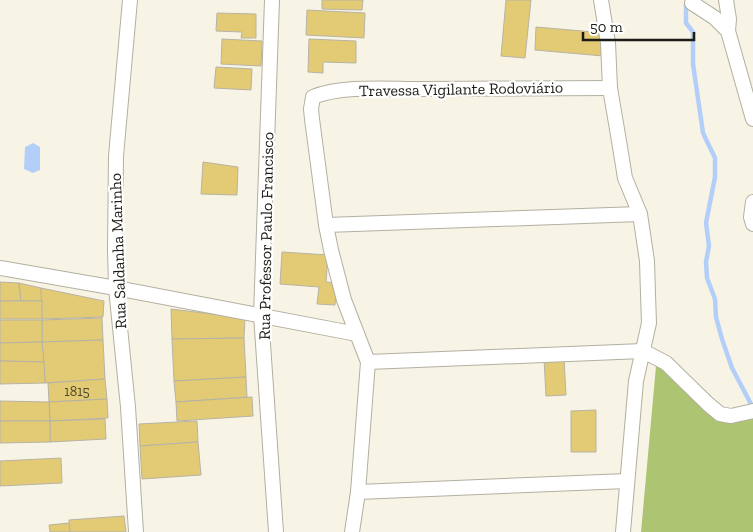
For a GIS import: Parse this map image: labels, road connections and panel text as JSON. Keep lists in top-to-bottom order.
{
  "streets": {
    "street": ["Travessa Vigilante Rodoviário", "Rua Professor Paulo Francisco", "Rua Saldanha Marinho"]
  },
  "house_numbers": ["1815"],
  "scale_bar": "50 m"
}
